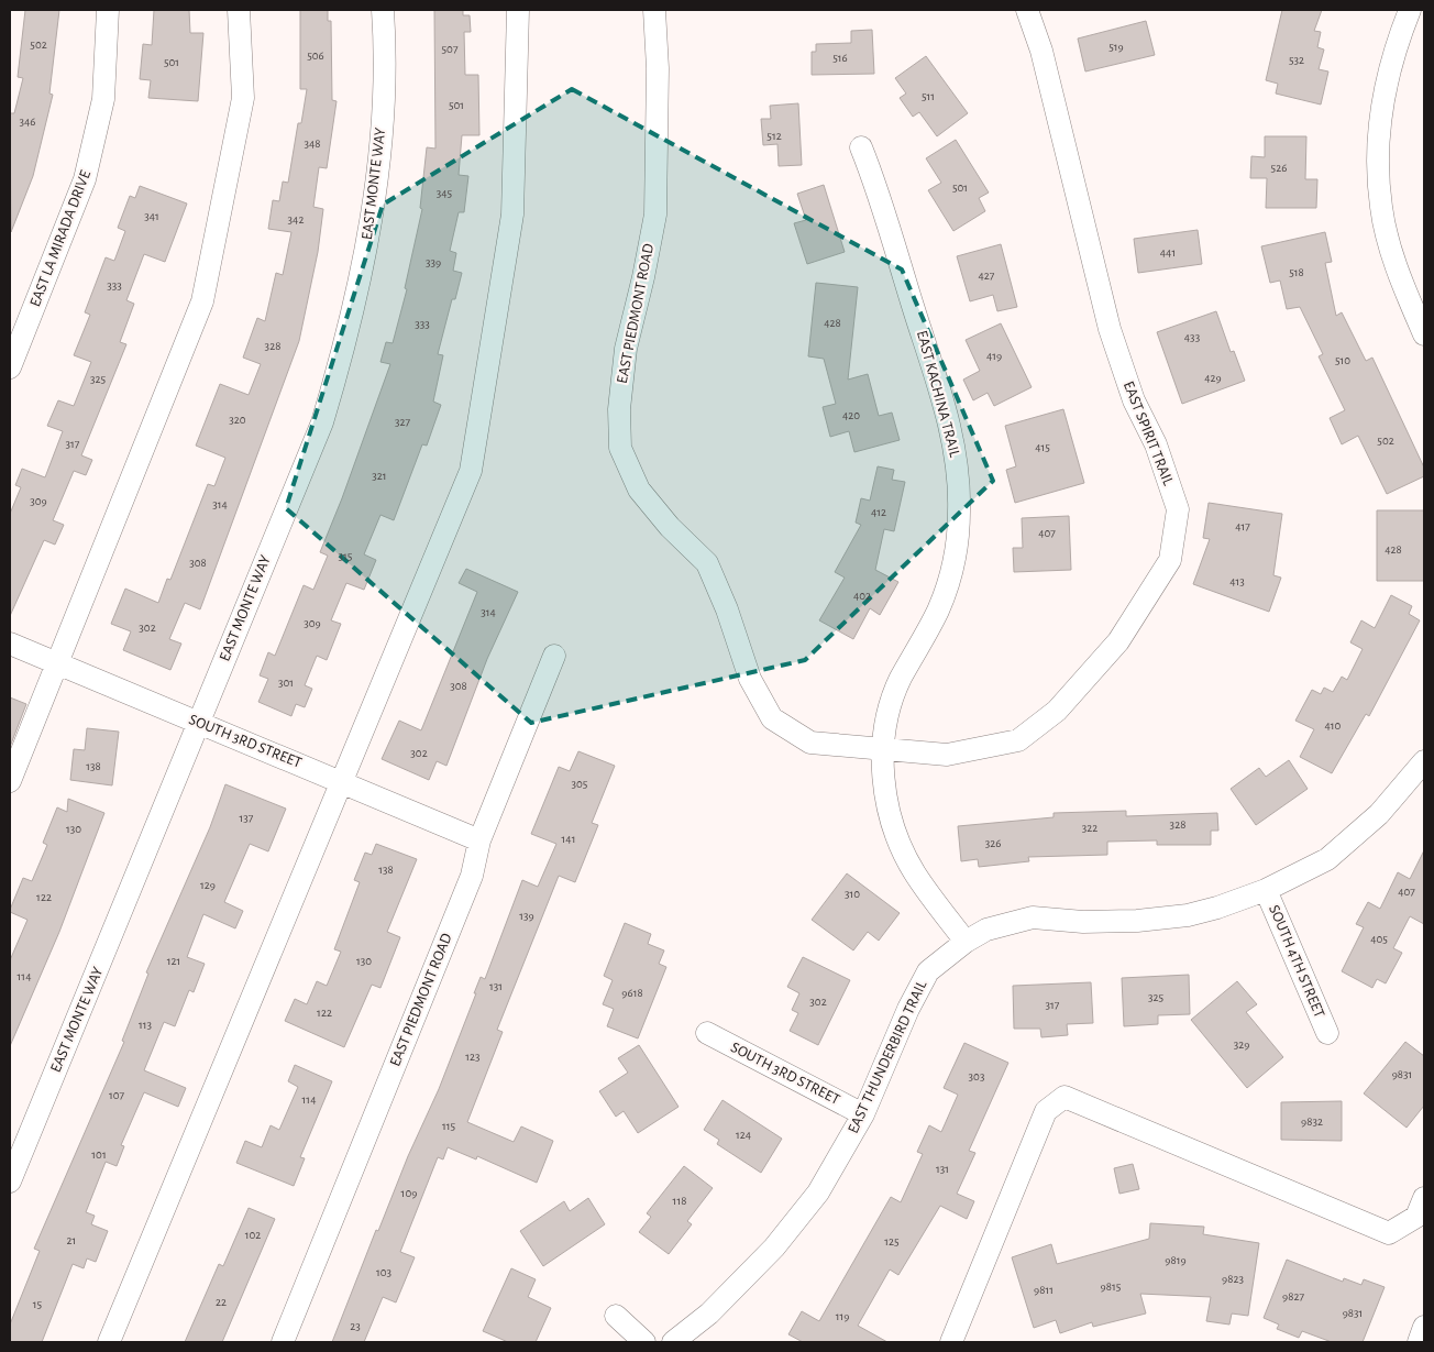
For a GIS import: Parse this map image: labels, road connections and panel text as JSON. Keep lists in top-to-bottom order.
{
  "streets": {
    "street": [
      "EAST MONTE WAY",
      "EAST LA MIRADA DRIVE",
      "EAST PIEDMONT ROAD",
      "EAST KACHINA TRAIL",
      "EAST SPIRIT TRAIL",
      "SOUTH 3RD STREET",
      "SOUTH 4TH STREET",
      "EAST THUNDERBIRD TRAIL"
    ]
  },
  "crossings": [
    ["EAST MONTE WAY", "SOUTH 3RD STREET"],
    ["EAST PIEDMONT ROAD", "EAST KACHINA TRAIL"],
    ["EAST PIEDMONT ROAD", "EAST SPIRIT TRAIL"],
    ["EAST PIEDMONT ROAD", "SOUTH 3RD STREET"],
    ["EAST KACHINA TRAIL", "EAST SPIRIT TRAIL"],
    ["EAST KACHINA TRAIL", "EAST THUNDERBIRD TRAIL"],
    ["SOUTH 3RD STREET", "EAST THUNDERBIRD TRAIL"],
    ["SOUTH 4TH STREET", "EAST THUNDERBIRD TRAIL"]
  ],
  "house_numbers": [
    "502",
    "519",
    "507",
    "506",
    "516",
    "532",
    "501",
    "511",
    "501",
    "346",
    "512",
    "348",
    "526",
    "501",
    "345",
    "341",
    "342",
    "441",
    "339",
    "518",
    "427",
    "333",
    "428",
    "333",
    "433",
    "328",
    "419",
    "510",
    "429",
    "325",
    "420",
    "320",
    "327",
    "502",
    "317",
    "415",
    "321",
    "309",
    "314",
    "412",
    "417",
    "407",
    "428",
    "315",
    "308",
    "413",
    "402",
    "314",
    "309",
    "302",
    "301",
    "308",
    "410",
    "302",
    "138",
    "305",
    "137",
    "328",
    "322",
    "130",
    "141",
    "326",
    "138",
    "129",
    "407",
    "310",
    "122",
    "139",
    "405",
    "121",
    "130",
    "114",
    "131",
    "9618",
    "325",
    "302",
    "317",
    "122",
    "113",
    "329",
    "123",
    "9831",
    "303",
    "107",
    "114",
    "9832",
    "115",
    "124",
    "101",
    "131",
    "109",
    "118",
    "102",
    "21",
    "125",
    "9819",
    "103",
    "9823",
    "9815",
    "9811",
    "9827",
    "22",
    "15",
    "9831",
    "119",
    "23"
  ]
}
